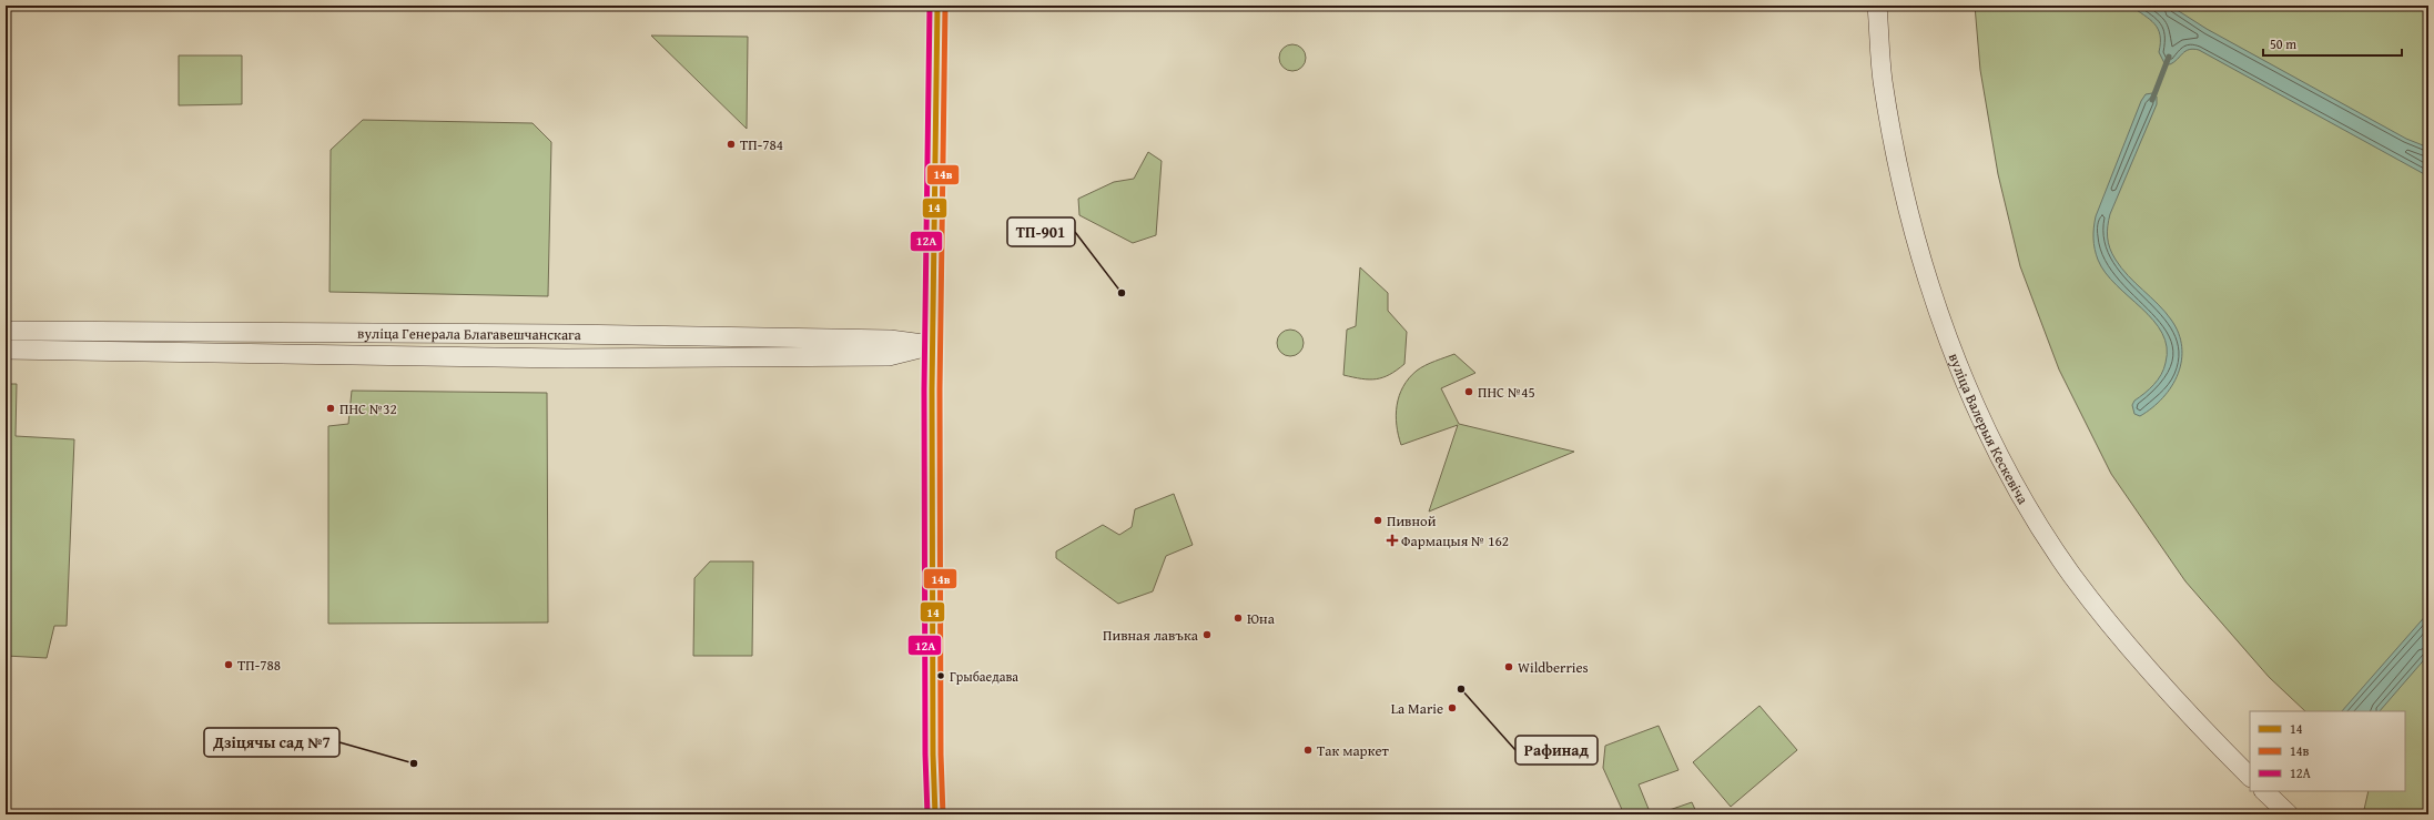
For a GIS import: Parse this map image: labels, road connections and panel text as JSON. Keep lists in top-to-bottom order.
{
  "streets": {
    "street": ["вуліца Генерала Благавешчанскага", "вуліца Валерыя Кескевіча"]
  },
  "places": {
    "other": [
      "ТП-784",
      "ТП-901",
      "ПНС №45",
      "ПНС №32",
      "Пивной",
      "Юна",
      "Пивная лавъка",
      "ТП-788",
      "Wildberries",
      "Грыбаедава",
      "Рафинад",
      "La Marie",
      "Так маркет",
      "Дзіцячы сад №7"
    ],
    "health": ["Фармацыя № 162"]
  },
  "lines": ["transit line 14", "transit line 14в", "transit line 12А"],
  "legend": ["14", "14в", "12А"],
  "scale_bar": "50 m"
}
